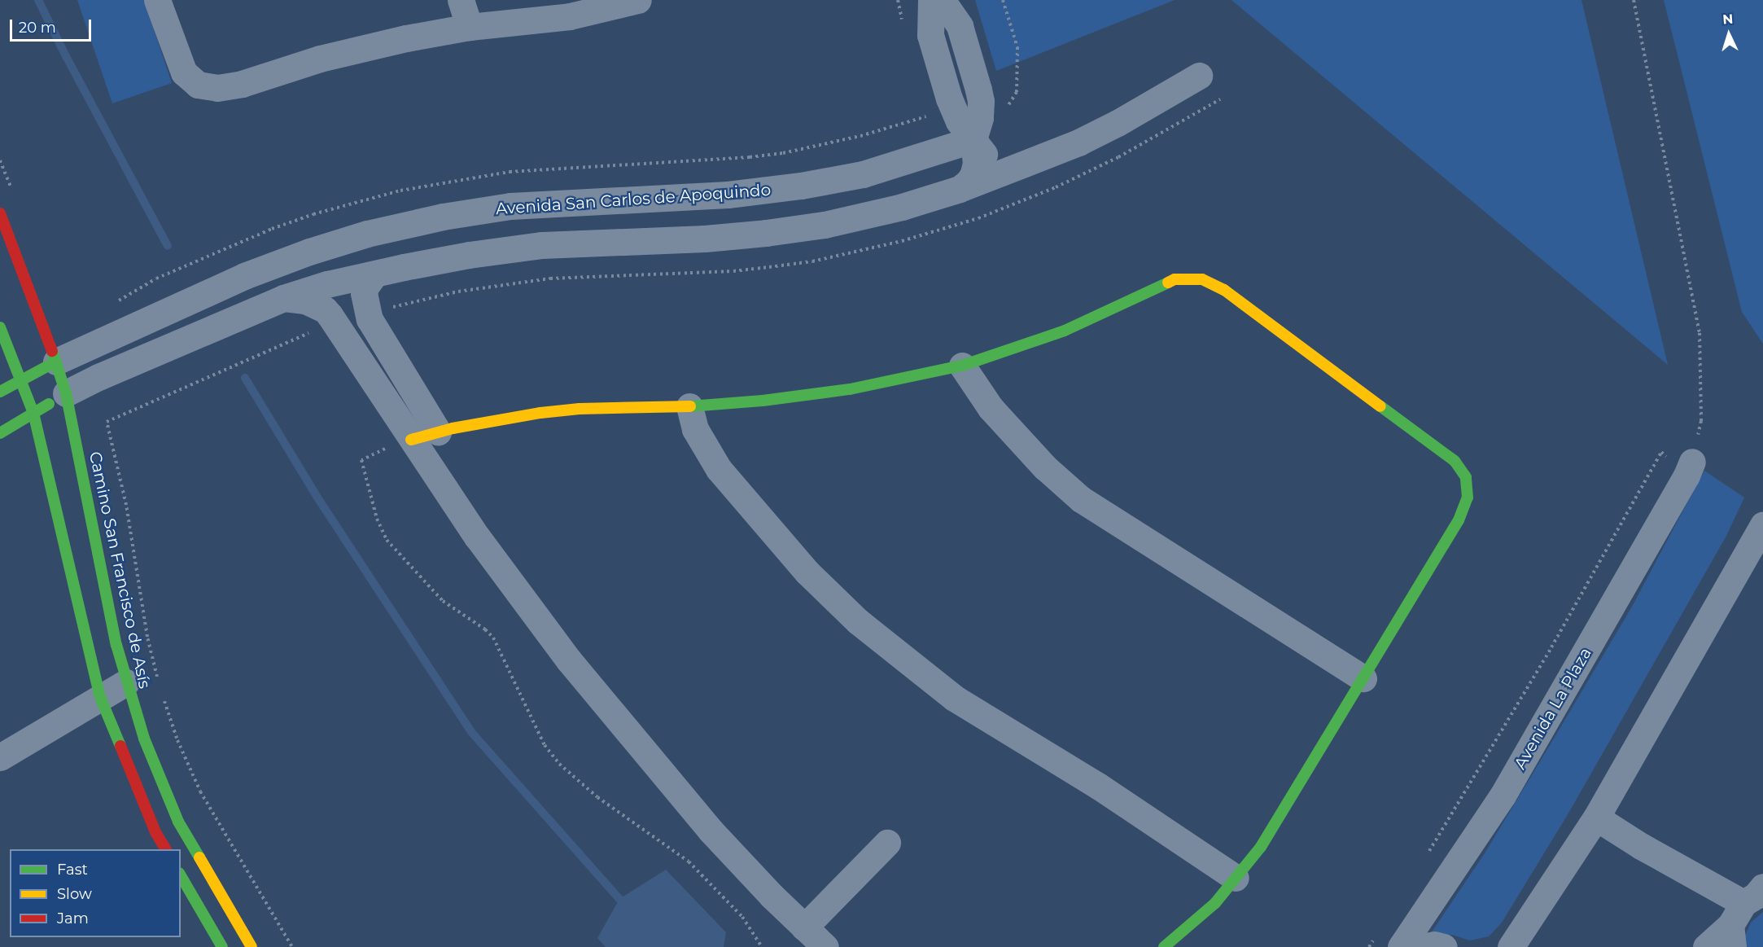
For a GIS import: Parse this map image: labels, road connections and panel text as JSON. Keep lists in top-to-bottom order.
{
  "streets": {
    "street": ["Avenida San Carlos de Apoquindo", "Camino San Francisco de Asís", "Avenida La Plaza"]
  },
  "crossings": [
    ["Avenida San Carlos de Apoquindo", "Camino San Francisco de Asís"]
  ],
  "legend": ["Fast", "Slow", "Jam"],
  "scale_bar": "20 m",
  "north": "top"
}
